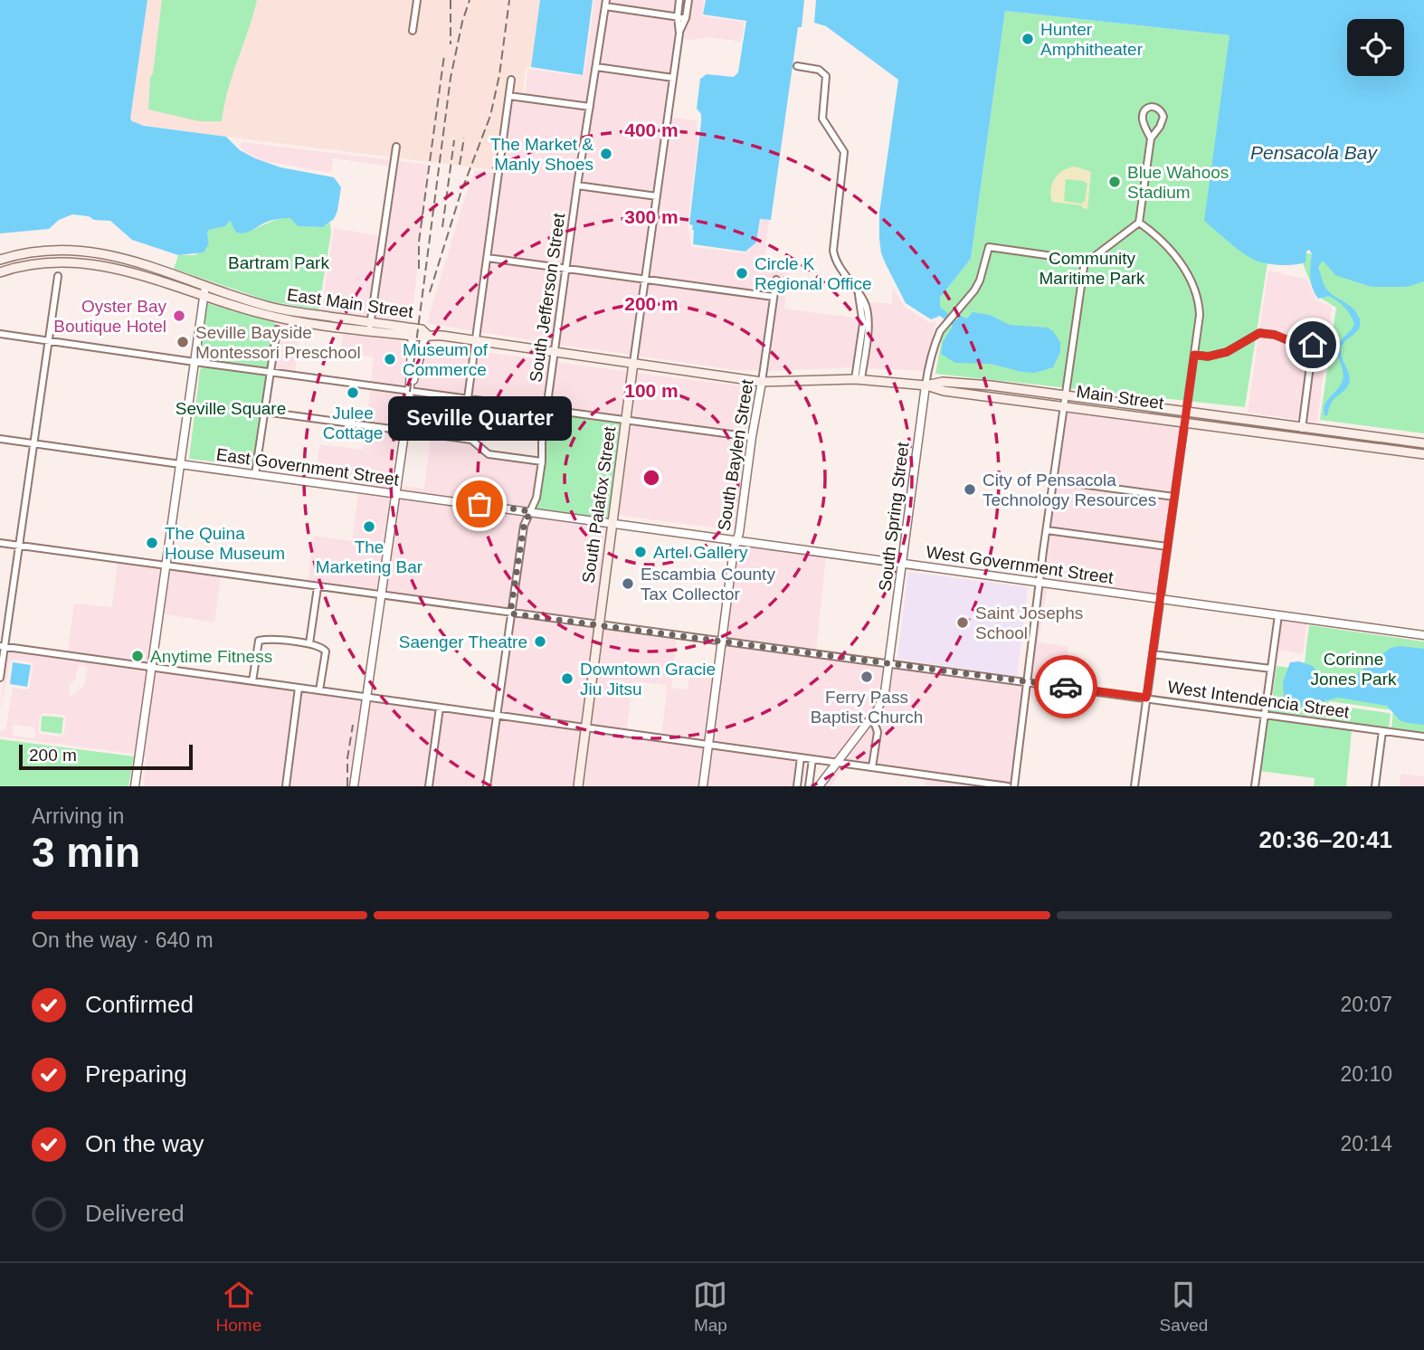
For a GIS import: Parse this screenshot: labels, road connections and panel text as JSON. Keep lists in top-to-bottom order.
{
  "streets": {
    "main road": ["East Main Street", "Main Street", "South Palafox Street"],
    "street": [
      "South Jefferson Street",
      "South Baylen Street",
      "East Government Street",
      "South Spring Street",
      "West Government Street",
      "West Intendencia Street"
    ]
  },
  "crossings": [
    ["South Jefferson Street", "East Main Street"],
    ["South Jefferson Street", "East Government Street"],
    ["South Jefferson Street", "West Intendencia Street"],
    ["East Main Street", "Main Street"],
    ["East Main Street", "South Baylen Street"],
    ["East Main Street", "South Palafox Street"],
    ["East Main Street", "South Spring Street"],
    ["Main Street", "South Spring Street"],
    ["South Baylen Street", "West Government Street"],
    ["South Baylen Street", "West Intendencia Street"],
    ["East Government Street", "South Palafox Street"],
    ["East Government Street", "West Government Street"],
    ["South Palafox Street", "West Government Street"],
    ["South Palafox Street", "West Intendencia Street"],
    ["South Spring Street", "West Government Street"],
    ["South Spring Street", "West Intendencia Street"]
  ],
  "water": ["Pensacola Bay"],
  "parks": [
    "Community Maritime Park",
    "Bartram Park",
    "Seville Square",
    "Corinne Jones Park"
  ],
  "places": [
    "Hunter Amphitheater",
    "The Market & Manly Shoes",
    "Blue Wahoos Stadium",
    "Circle K Regional Office",
    "Oyster Bay Boutique Hotel",
    "Seville Bayside Montessori Preschool",
    "Museum of Commerce",
    "Julee Cottage",
    "City of Pensacola Technology Resources",
    "Seville Quarter",
    "The Marketing Bar",
    "The Quina House Museum",
    "Artel Gallery",
    "Escambia County Tax Collector",
    "Saint Josephs School",
    "Saenger Theatre",
    "Anytime Fitness",
    "Ferry Pass Baptist Church",
    "Downtown Gracie Jiu Jitsu"
  ],
  "scale_bar": "200 m",
  "page": {
    "bubble": "Seville Quarter",
    "scale": "200 m",
    "heading": ["3 min", "Arriving in", "20:36–20:41"],
    "bar": "On the way · 640 m",
    "list": [
      ["Confirmed", "20:07"],
      ["Preparing", "20:10"],
      ["On the way", "20:14"],
      "Delivered"
    ],
    "tabs": ["Home", "Map", "Saved"]
  },
  "rings": [
    "400 m",
    "300 m",
    "200 m",
    "100 m"
  ]
}
